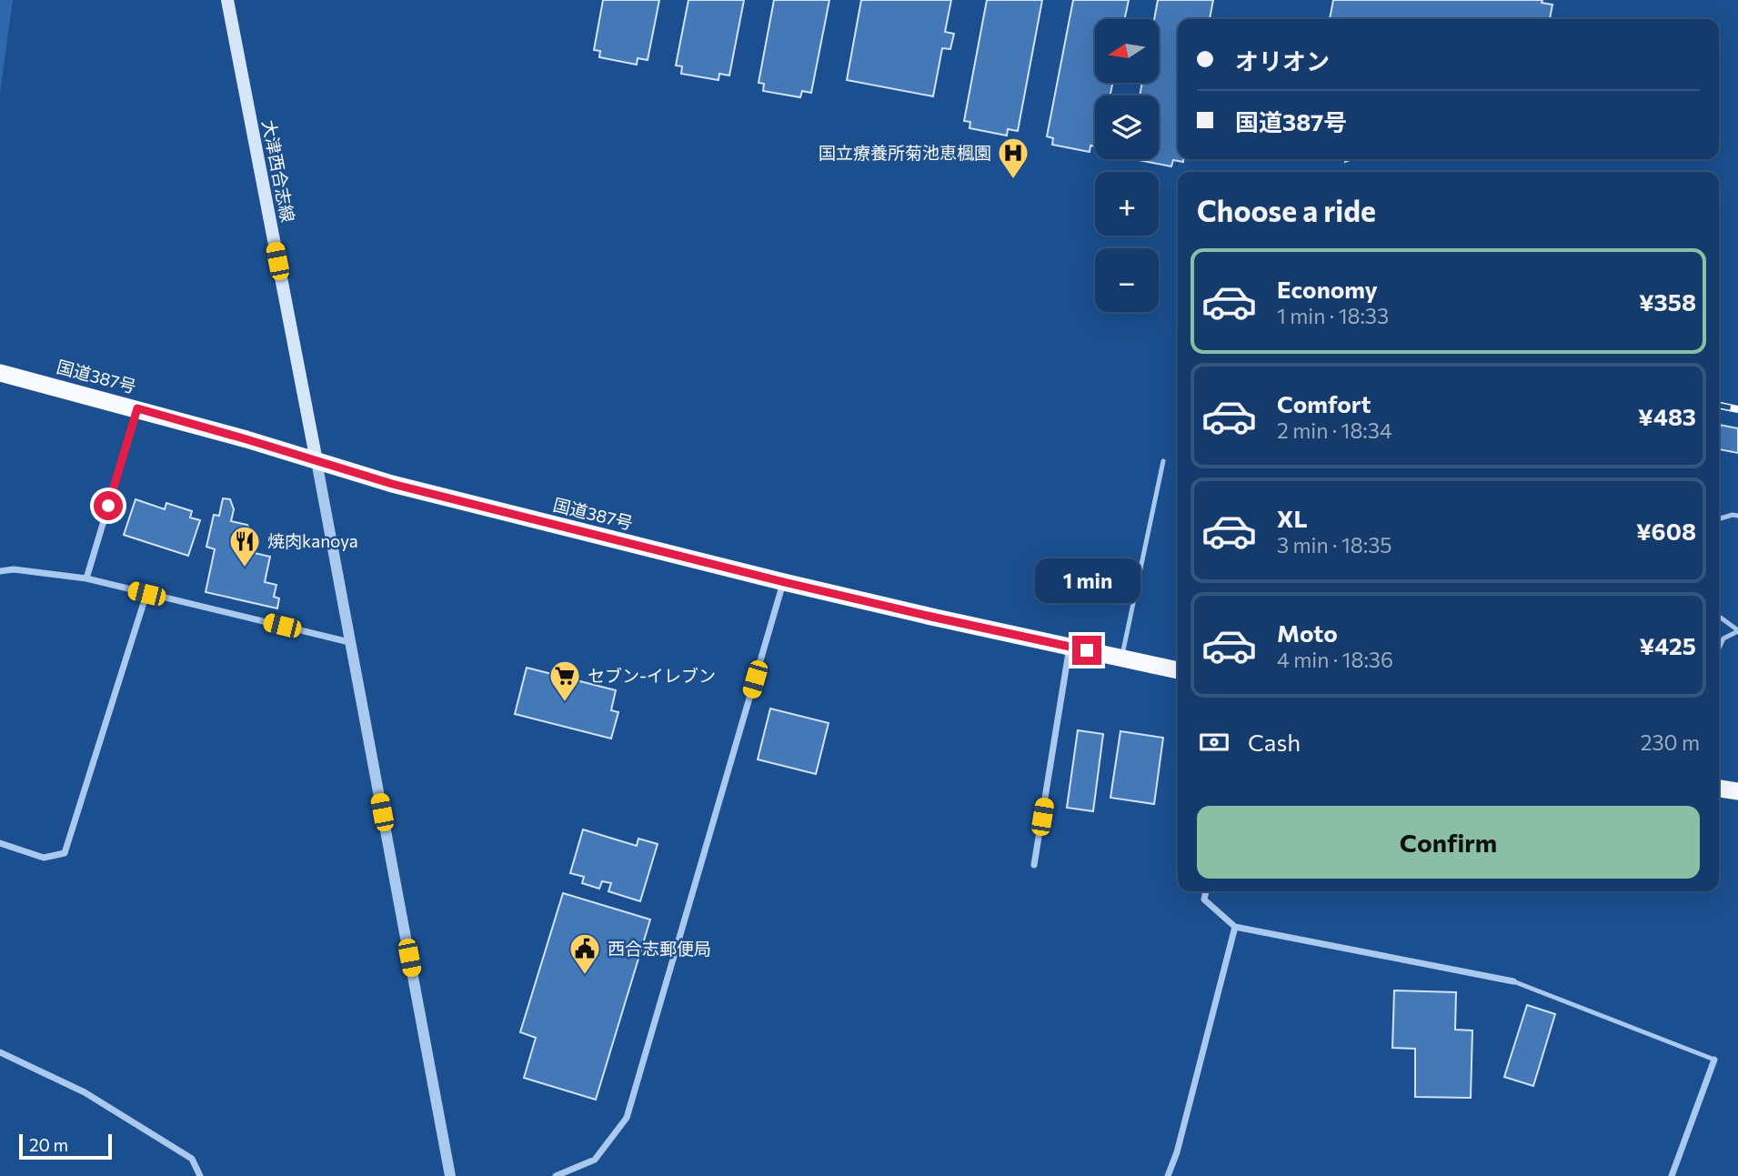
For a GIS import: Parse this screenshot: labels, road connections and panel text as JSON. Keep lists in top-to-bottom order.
{
  "streets": {
    "highway": ["国道387号"],
    "main road": ["大津西合志線"]
  },
  "crossings": [
    ["大津西合志線", "国道387号"]
  ],
  "places": {
    "hospital": ["国立療養所菊池恵楓園"],
    "restaurant": ["焼肉kanoya"],
    "supermarket": ["セブン-イレブン"],
    "public building": ["西合志郵便局"]
  },
  "scale_bar": "20 m",
  "north": "left",
  "page": {
    "map_buttons": ["+", "−"],
    "banner": ["オリオン", "国道387号"],
    "heading": "Choose a ride",
    "list": [
      {
        "name": "Economy",
        "note": "1 min · 18:33",
        "value": "¥358"
      },
      {
        "name": "Comfort",
        "note": "2 min · 18:34",
        "value": "¥483"
      },
      {
        "name": "XL",
        "note": "3 min · 18:35",
        "value": "¥608"
      },
      {
        "name": "Moto",
        "note": "4 min · 18:36",
        "value": "¥425"
      }
    ],
    "bubble": "1 min",
    "pay": ["Cash", "230 m"],
    "buttons": "Confirm",
    "scale": "20 m"
  }
}
